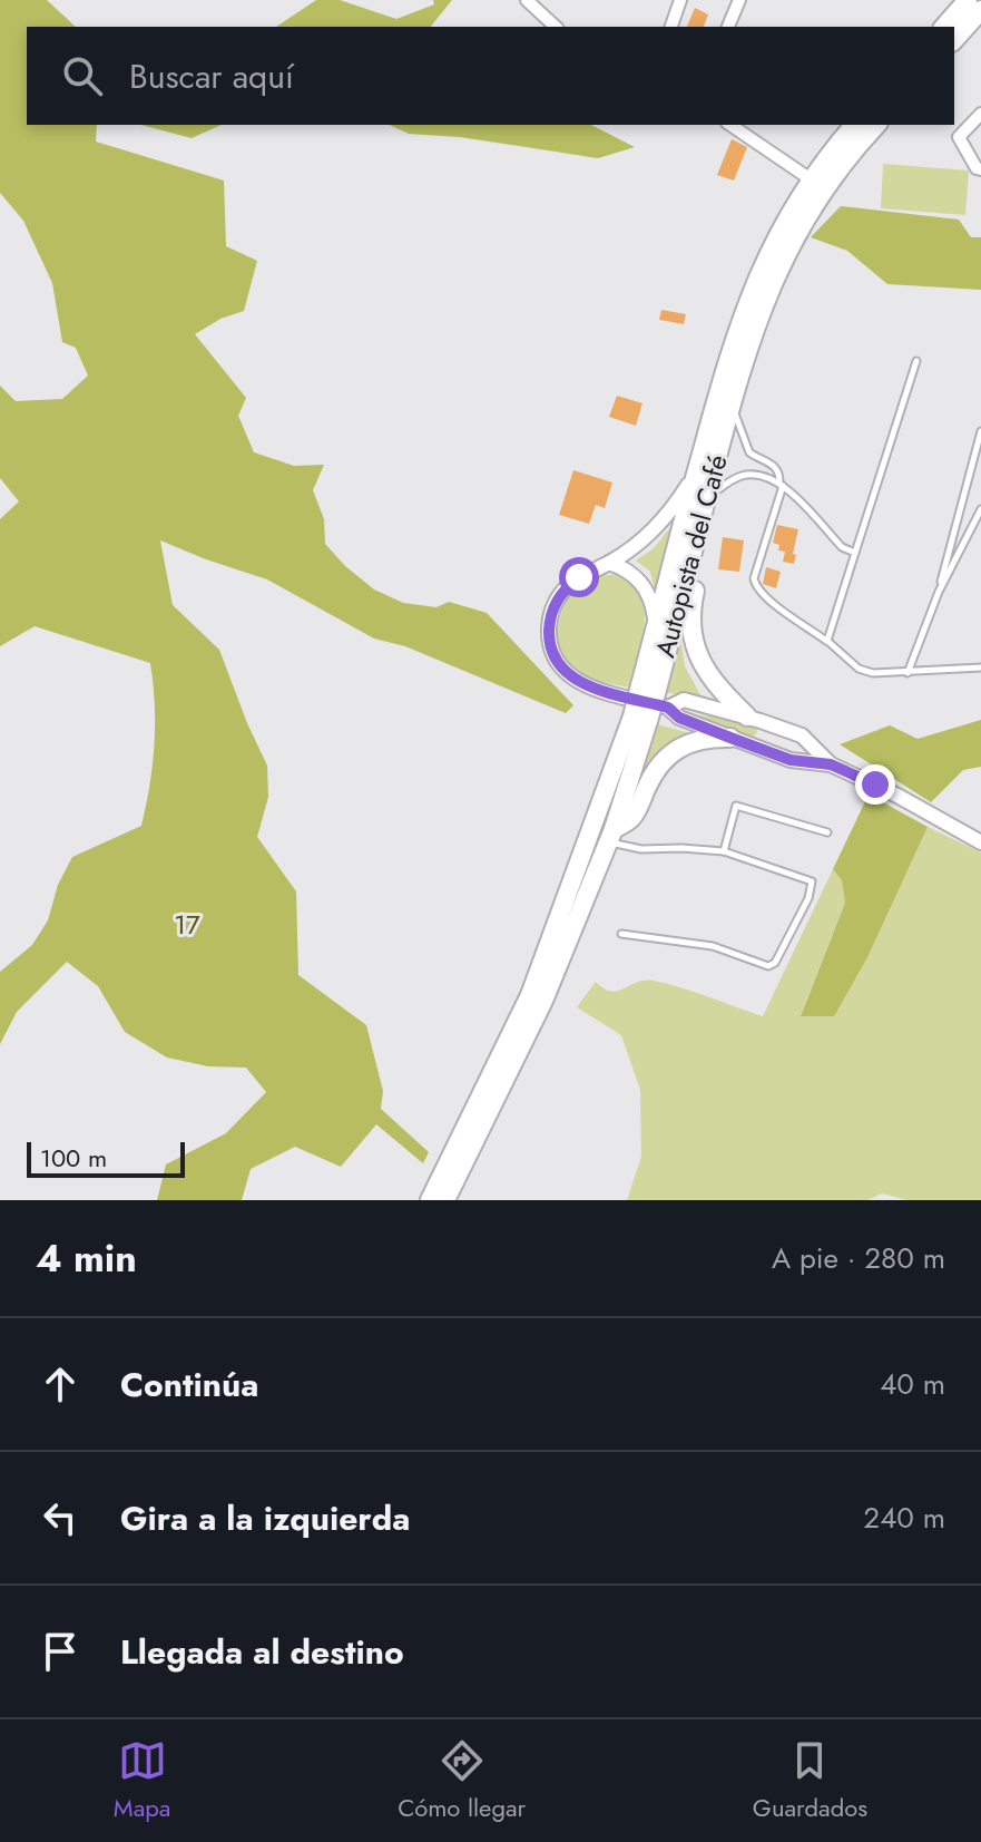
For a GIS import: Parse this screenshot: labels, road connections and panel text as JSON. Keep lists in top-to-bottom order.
{
  "streets": {
    "highway": ["Autopista del Café"]
  },
  "parks": ["17"],
  "scale_bar": "100 m",
  "page": {
    "search": "Buscar aquí",
    "scale": "100 m",
    "heading": ["4 min", "A pie · 280 m"],
    "list": [
      ["Continúa", "40 m"],
      ["Gira a la izquierda", "240 m"],
      "Llegada al destino"
    ],
    "nav": ["Mapa", "Cómo llegar", "Guardados"]
  }
}
